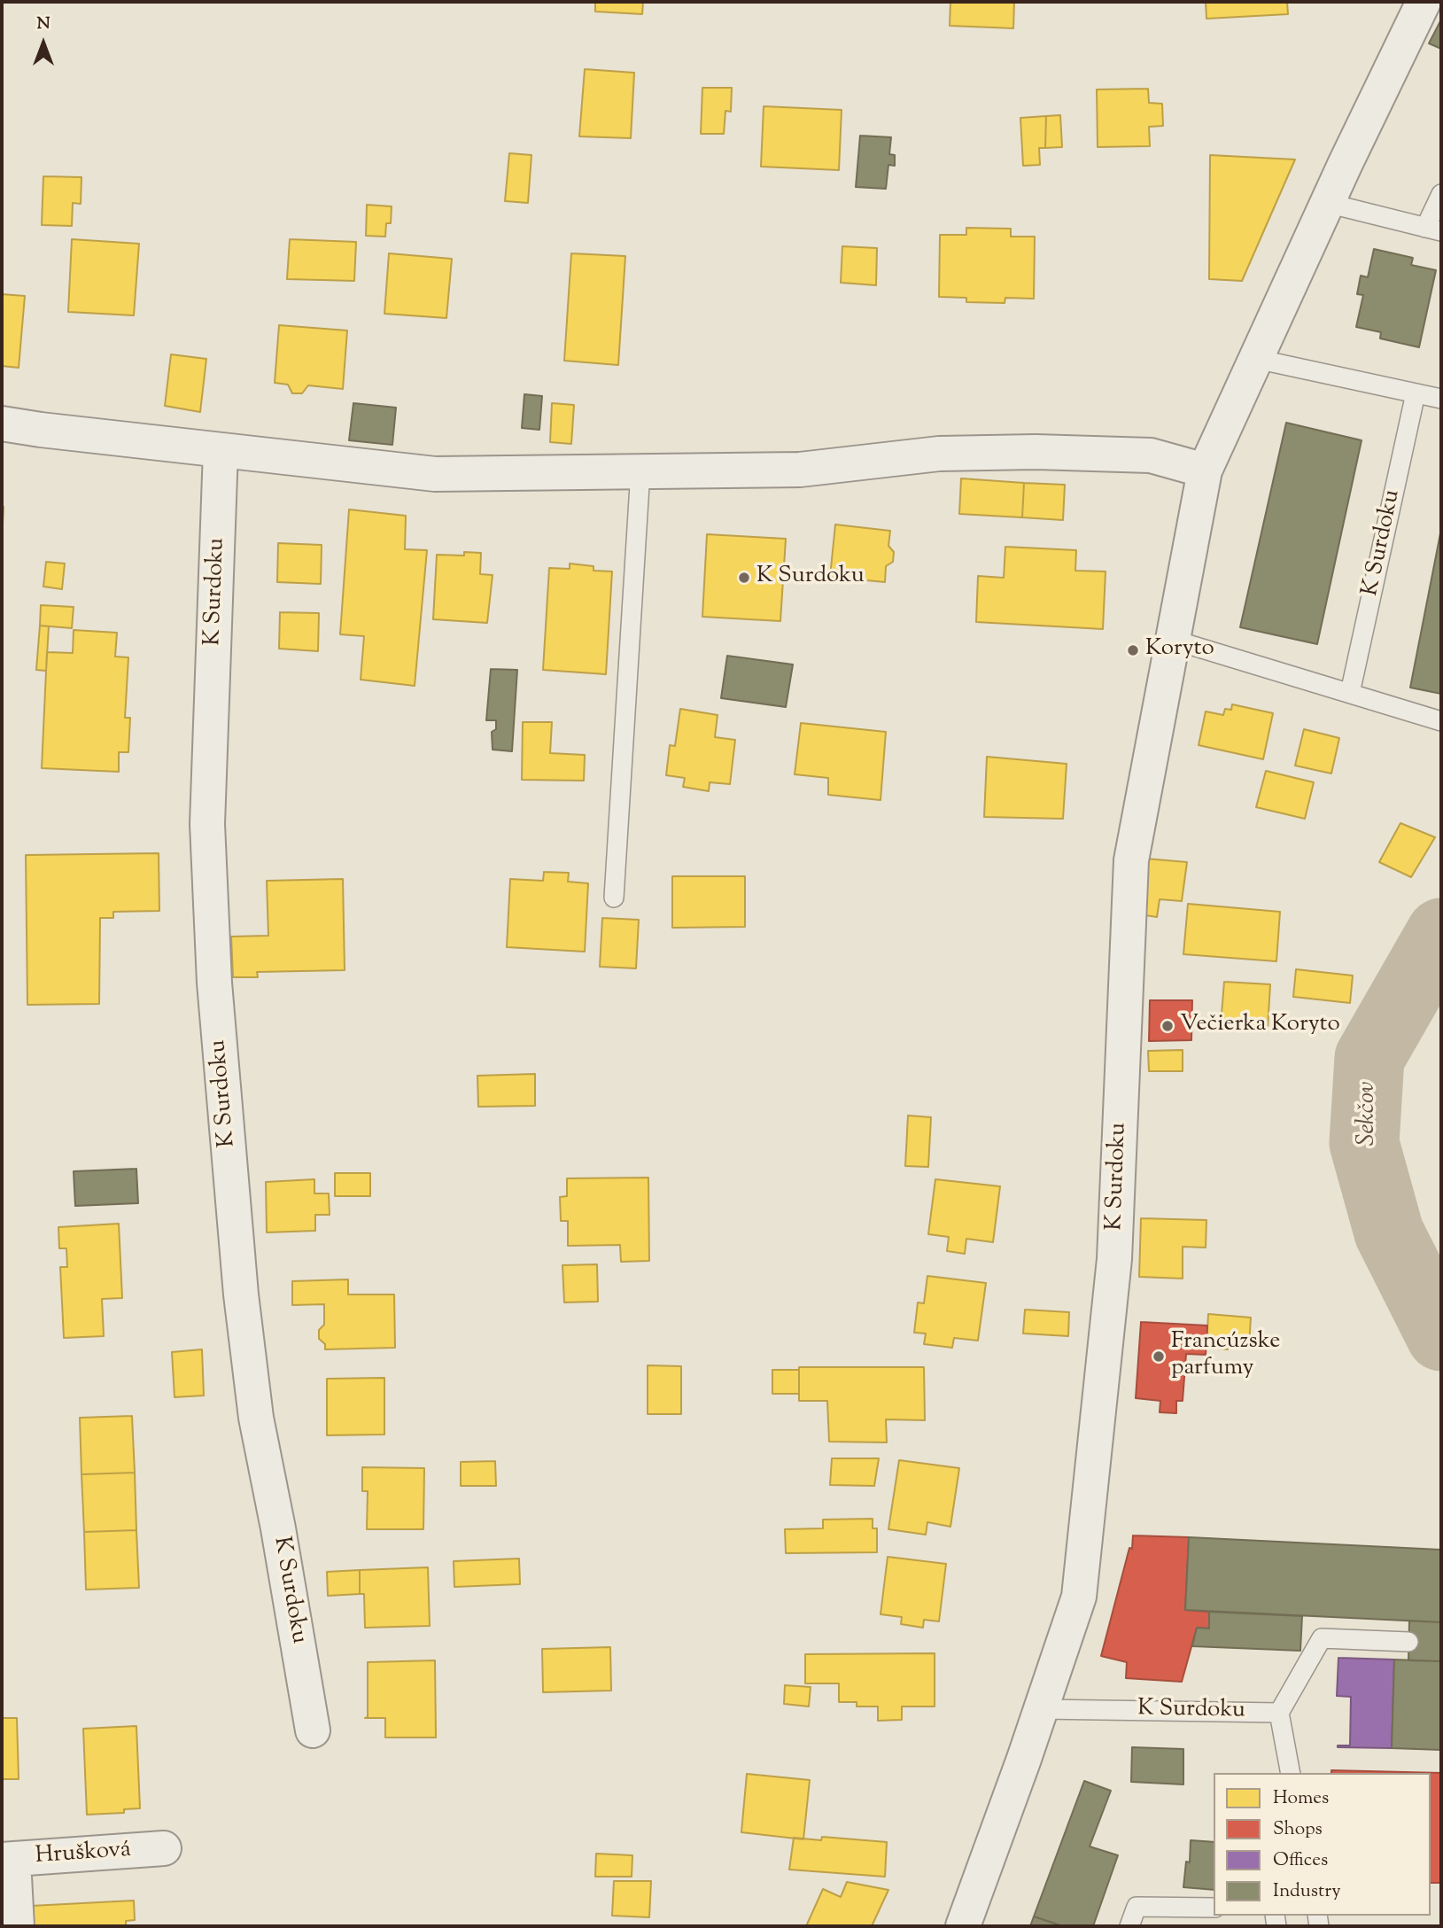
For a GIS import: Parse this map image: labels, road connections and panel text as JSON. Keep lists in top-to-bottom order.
{
  "streets": {
    "street": ["K Surdoku", "Hrušková"]
  },
  "water": ["Sekčov"],
  "places": [
    "K Surdoku",
    "Koryto",
    "Večierka Koryto",
    "Francúzske parfumy"
  ],
  "legend": [
    "Homes",
    "Shops",
    "Offices",
    "Industry"
  ],
  "north": "top"
}
